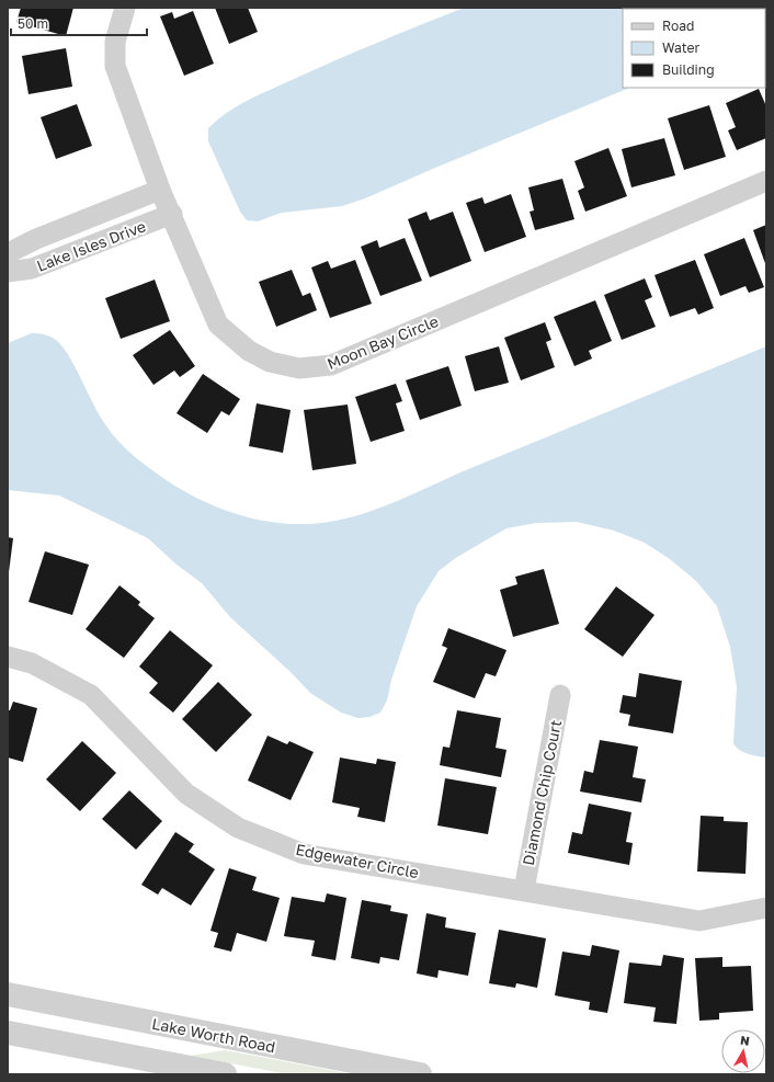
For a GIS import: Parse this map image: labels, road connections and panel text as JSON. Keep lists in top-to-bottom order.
{
  "streets": {
    "street": [
      "Lake Isles Drive",
      "Moon Bay Circle",
      "Diamond Chip Court",
      "Edgewater Circle",
      "Lake Worth Road"
    ]
  },
  "crossings": [
    ["Lake Isles Drive", "Moon Bay Circle"],
    ["Diamond Chip Court", "Edgewater Circle"]
  ],
  "legend": ["Road", "Water", "Building"],
  "scale_bar": "50 m",
  "north": "top"
}
